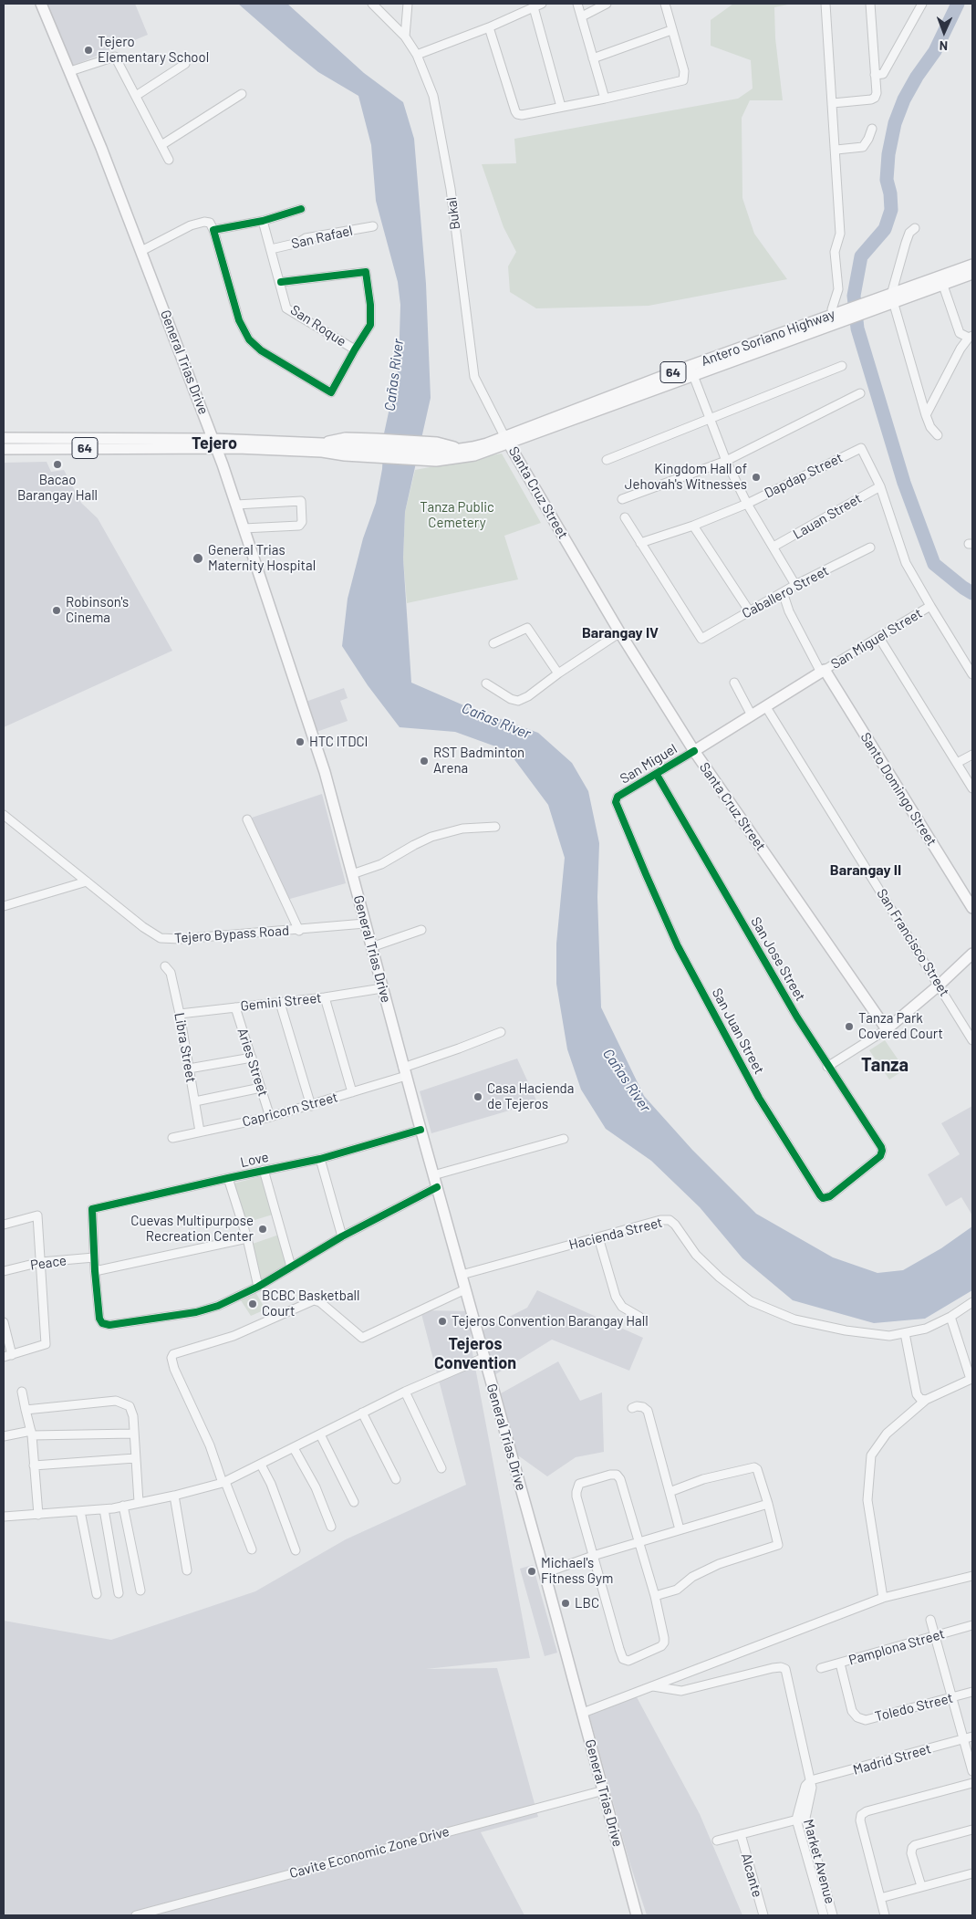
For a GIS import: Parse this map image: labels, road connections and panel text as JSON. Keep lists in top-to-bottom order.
{
  "streets": {
    "main road": [
      "Antero Soriano Highway",
      "General Trias Drive",
      "64",
      "Santa Cruz Street",
      "San Miguel",
      "Santo Domingo Street"
    ],
    "street": [
      "Bukal",
      "San Rafael",
      "San Roque",
      "Dapdap Street",
      "Lauan Street",
      "Caballero Street",
      "San Miguel Street",
      "Tejero Bypass Road",
      "San Francisco Street",
      "San Jose Street",
      "Gemini Street",
      "San Juan Street",
      "Libra Street",
      "Aries Street",
      "Capricorn Street",
      "Love",
      "Hacienda Street",
      "Peace",
      "Pamplona Street",
      "Toledo Street",
      "Madrid Street",
      "Cavite Economic Zone Drive",
      "Market Avenue",
      "Alcante"
    ]
  },
  "crossings": [
    ["Bukal", "Antero Soriano Highway"],
    ["Bukal", "Santa Cruz Street"],
    ["San Rafael", "San Roque"],
    ["Antero Soriano Highway", "General Trias Drive"],
    ["Antero Soriano Highway", "Santa Cruz Street"],
    ["General Trias Drive", "Tejero Bypass Road"],
    ["General Trias Drive", "Gemini Street"],
    ["General Trias Drive", "Capricorn Street"],
    ["General Trias Drive", "Love"],
    ["General Trias Drive", "Hacienda Street"],
    ["General Trias Drive", "Cavite Economic Zone Drive"],
    ["Dapdap Street", "Lauan Street"],
    ["Dapdap Street", "Caballero Street"],
    ["Santa Cruz Street", "San Miguel"],
    ["San Miguel Street", "San Miguel"],
    ["San Miguel Street", "Santo Domingo Street"],
    ["San Miguel", "Santo Domingo Street"],
    ["San Miguel", "San Francisco Street"],
    ["San Miguel", "San Jose Street"],
    ["San Miguel", "San Juan Street"],
    ["San Jose Street", "San Juan Street"],
    ["Gemini Street", "Libra Street"],
    ["Gemini Street", "Aries Street"],
    ["Libra Street", "Capricorn Street"],
    ["Aries Street", "Capricorn Street"],
    ["Love", "Peace"],
    ["Pamplona Street", "Toledo Street"],
    ["Madrid Street", "Market Avenue"]
  ],
  "districts": [
    "Tejero",
    "Barangay IV",
    "Barangay II",
    "Tanza",
    "Tejeros Convention"
  ],
  "water": ["Cañas River"],
  "parks": ["Tanza Public Cemetery"],
  "places": [
    "Tejero Elementary School",
    "Bacao Barangay Hall",
    "Kingdom Hall of Jehovah's Witnesses",
    "General Trias Maternity Hospital",
    "Robinson's Cinema",
    "HTC ITDCI",
    "RST Badminton Arena",
    "Tanza Park Covered Court",
    "Casa Hacienda de Tejeros",
    "Cuevas Multipurpose Recreation Center",
    "BCBC Basketball Court",
    "Tejeros Convention Barangay Hall",
    "Michael's Fitness Gym",
    "LBC"
  ],
  "north": "bottom"
}
